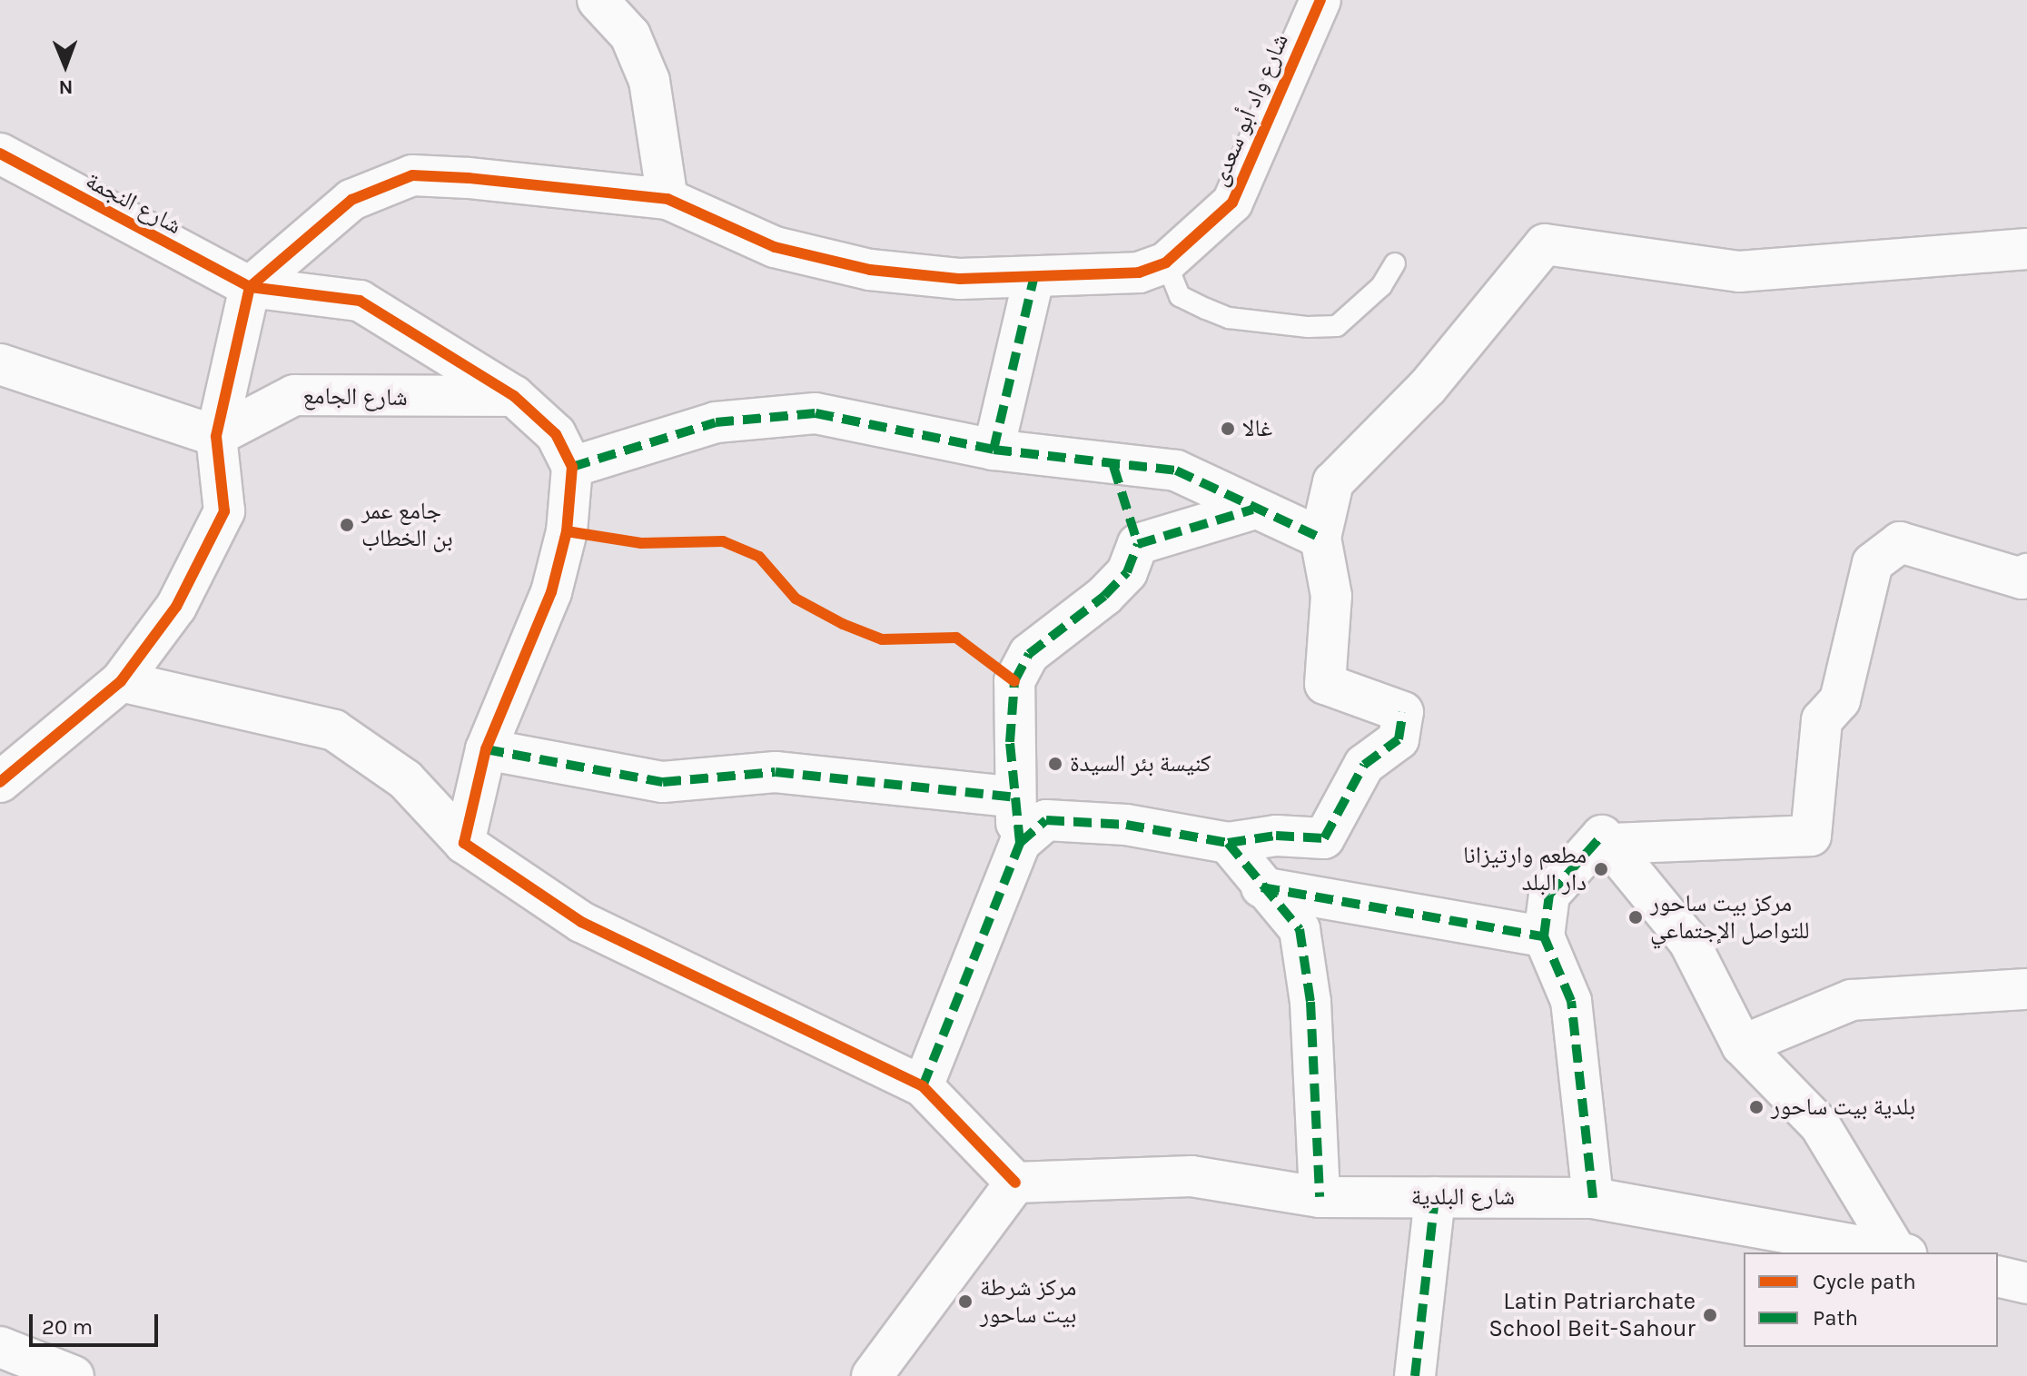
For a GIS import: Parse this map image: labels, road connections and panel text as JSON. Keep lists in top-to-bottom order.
{
  "streets": {
    "street": [
      "شارع واد أبو سعدى",
      "شارع النجمة",
      "شارع الجامع",
      "شارع البلدية"
    ]
  },
  "crossings": [
    ["شارع واد أبو سعدى", "شارع النجمة"]
  ],
  "places": [
    "غالا",
    "جامع عمر بن الخطاب",
    "كنيسة بئر السيدة",
    "مطعم وارتيزانا دار البلد",
    "مركز بيت ساحور للتواصل الإجتماعي",
    "بلدية بيت ساحور",
    "مركز شرطة بيت ساحور",
    "Latin Patriarchate School Beit-Sahour"
  ],
  "legend": ["Cycle path", "Path"],
  "scale_bar": "20 m",
  "north": "bottom"
}
